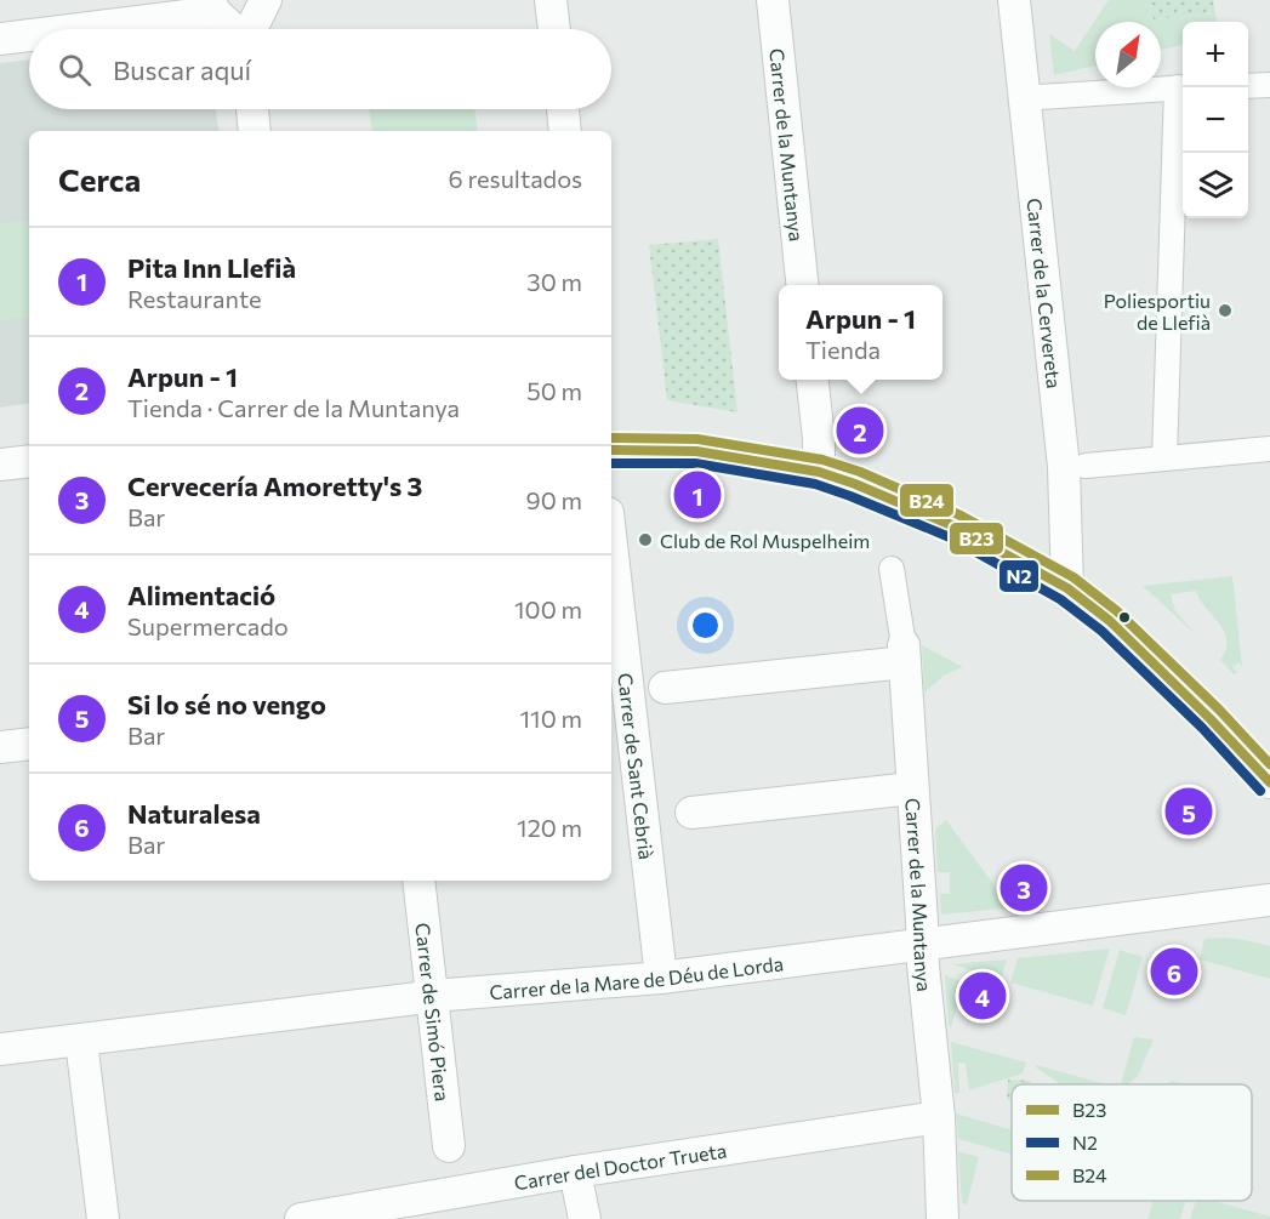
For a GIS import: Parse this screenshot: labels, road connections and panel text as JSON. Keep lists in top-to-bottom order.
{
  "streets": {
    "street": [
      "Carrer de la Muntanya",
      "Carrer de la Cervereta",
      "Carrer de Sant Cebrià",
      "Carrer de la Mare de Déu de Lorda",
      "Carrer de Simó Piera",
      "Carrer del Doctor Trueta"
    ]
  },
  "crossings": [
    ["Carrer de la Muntanya", "Carrer de la Mare de Déu de Lorda"],
    ["Carrer de la Muntanya", "Carrer del Doctor Trueta"],
    ["Carrer de Sant Cebrià", "Carrer de la Mare de Déu de Lorda"],
    ["Carrer de la Mare de Déu de Lorda", "Carrer de Simó Piera"]
  ],
  "places": ["Poliesportiu de Llefià", "Club de Rol Muspelheim"],
  "lines": ["transit line B24", "transit line B23", "transit line N2"],
  "legend": ["B23", "N2", "B24"],
  "north": "top right",
  "page": {
    "map_buttons": ["+", "−"],
    "search": "Buscar aquí",
    "heading": ["Cerca", "6 resultados"],
    "list": [
      {
        "mark": "1",
        "name": "Pita Inn Llefià",
        "note": "Restaurante",
        "value": "30 m"
      },
      {
        "mark": "2",
        "name": "Arpun - 1",
        "note": "Tienda · Carrer de la Muntanya",
        "value": "50 m"
      },
      {
        "mark": "3",
        "name": "Cervecería Amoretty's 3",
        "note": "Bar",
        "value": "90 m"
      },
      {
        "mark": "4",
        "name": "Alimentació",
        "note": "Supermercado",
        "value": "100 m"
      },
      {
        "mark": "5",
        "name": "Si lo sé no vengo",
        "note": "Bar",
        "value": "110 m"
      },
      {
        "mark": "6",
        "name": "Naturalesa",
        "note": "Bar",
        "value": "120 m"
      }
    ],
    "popup": ["Arpun - 1", "Tienda"],
    "pins": [
      "2",
      "1",
      "5",
      "3",
      "6",
      "4"
    ]
  }
}
